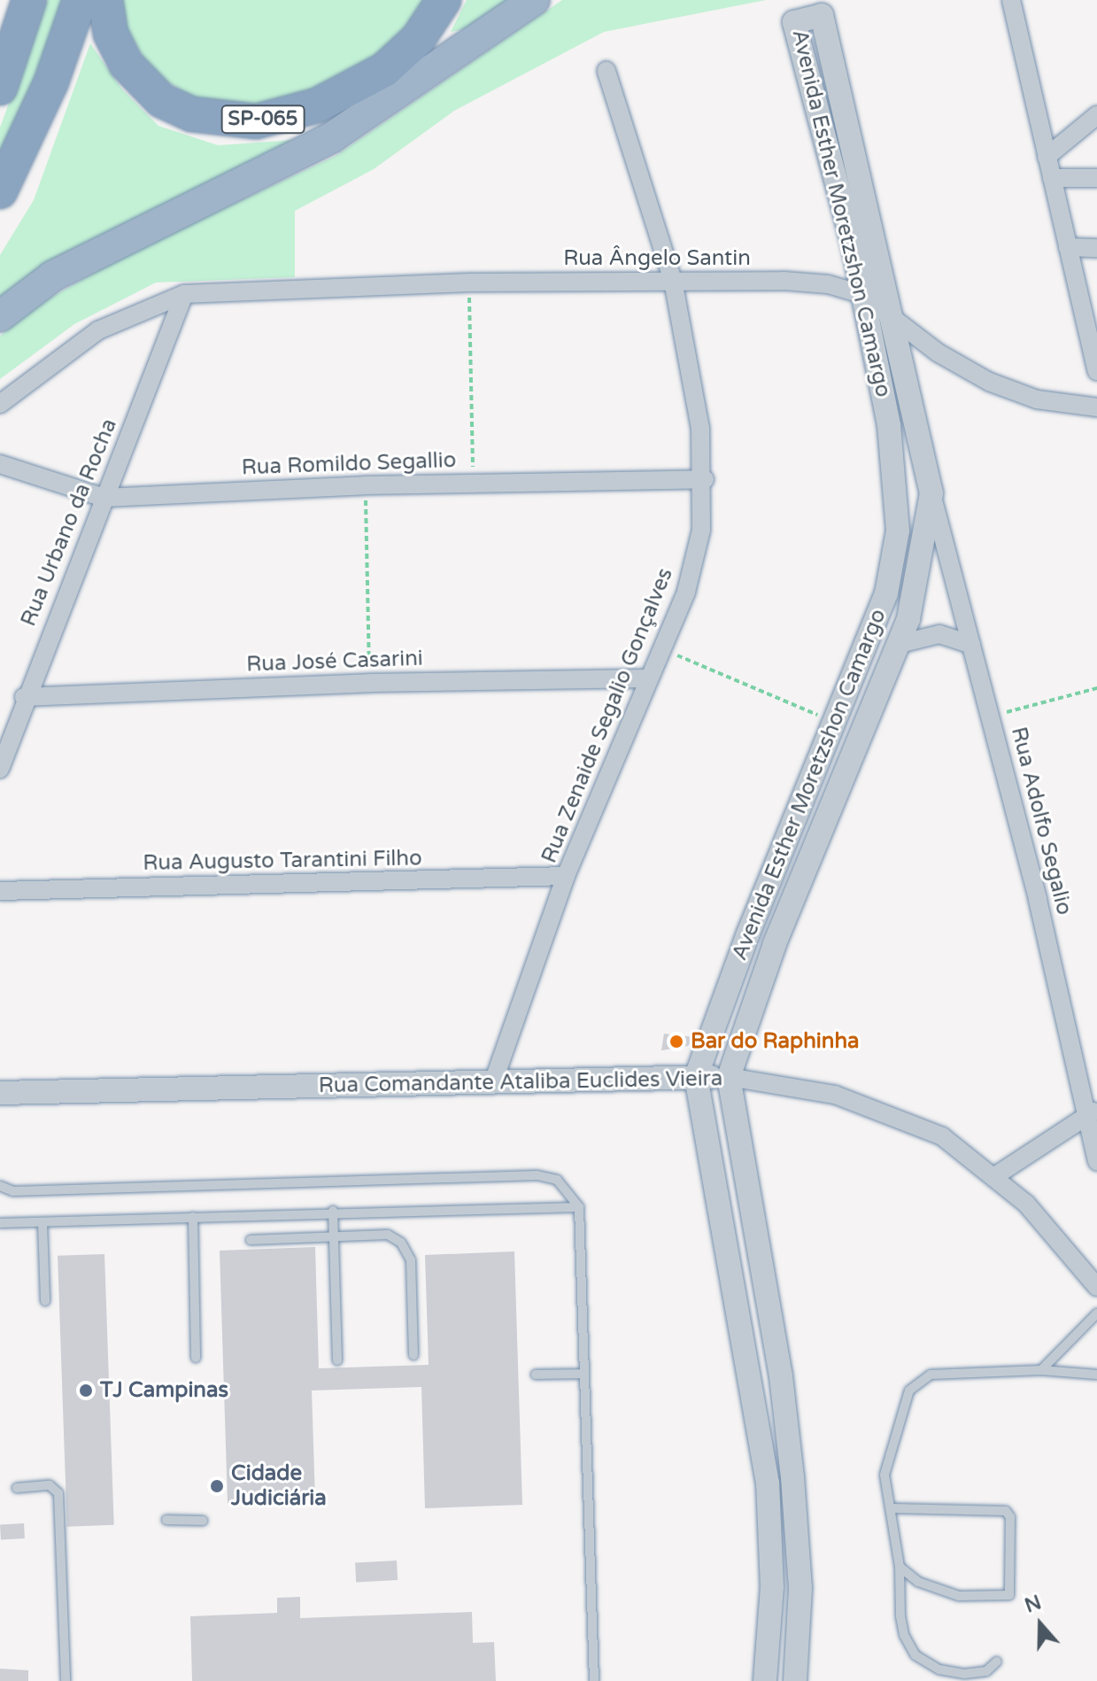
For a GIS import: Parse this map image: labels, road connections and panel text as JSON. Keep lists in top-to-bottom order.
{
  "streets": {
    "highway": ["SP-065"],
    "street": [
      "Avenida Esther Moretzshon Camargo",
      "Rua Ângelo Santin",
      "Rua Romildo Segallio",
      "Rua Urbano da Rocha",
      "Rua José Casarini",
      "Rua Zenaide Segalio Gonçalves",
      "Rua Adolfo Segalio",
      "Rua Augusto Tarantini Filho",
      "Rua Comandante Ataliba Euclides Vieira"
    ]
  },
  "crossings": [
    ["Avenida Esther Moretzshon Camargo", "Rua Ângelo Santin"],
    ["Avenida Esther Moretzshon Camargo", "Rua Adolfo Segalio"],
    ["Avenida Esther Moretzshon Camargo", "Rua Comandante Ataliba Euclides Vieira"],
    ["Rua Ângelo Santin", "Rua Urbano da Rocha"],
    ["Rua Ângelo Santin", "Rua Zenaide Segalio Gonçalves"],
    ["Rua Romildo Segallio", "Rua Urbano da Rocha"],
    ["Rua Romildo Segallio", "Rua Zenaide Segalio Gonçalves"],
    ["Rua Urbano da Rocha", "Rua José Casarini"],
    ["Rua José Casarini", "Rua Zenaide Segalio Gonçalves"],
    ["Rua Zenaide Segalio Gonçalves", "Rua Augusto Tarantini Filho"],
    ["Rua Zenaide Segalio Gonçalves", "Rua Comandante Ataliba Euclides Vieira"]
  ],
  "places": ["Bar do Raphinha", "TJ Campinas", "Cidade Judiciária"],
  "north": "top"
}
